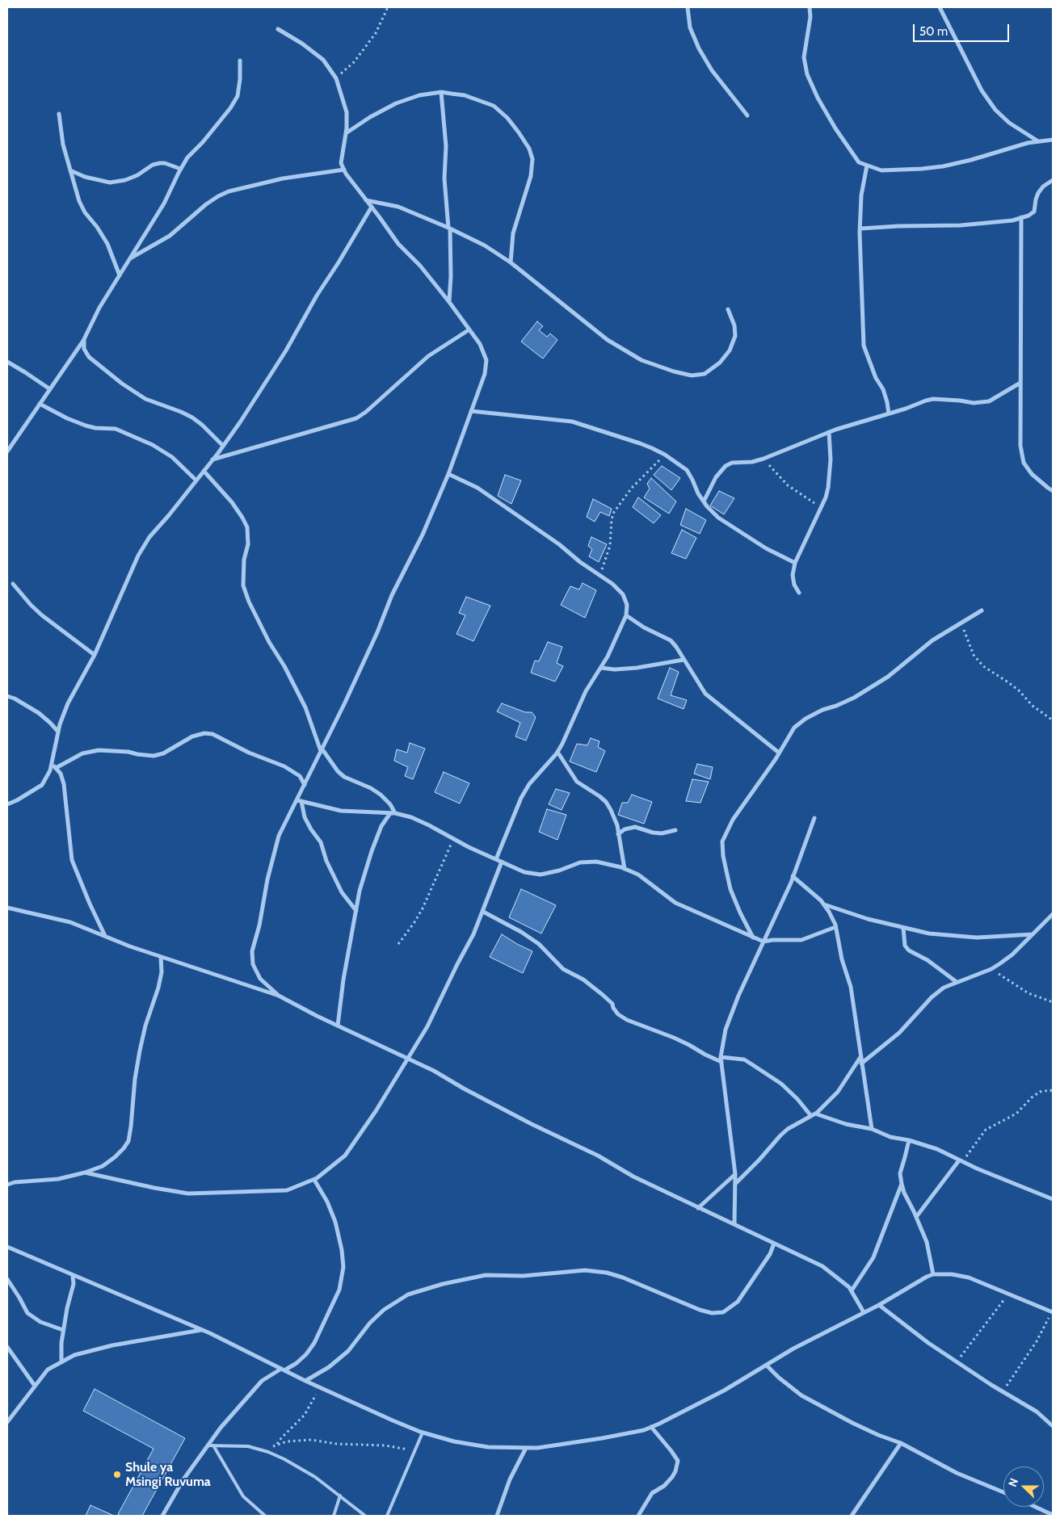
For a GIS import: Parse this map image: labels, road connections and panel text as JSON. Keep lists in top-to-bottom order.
{
  "places": ["Shule ya Msingi Ruvuma"],
  "scale_bar": "50 m",
  "north": "left"
}
